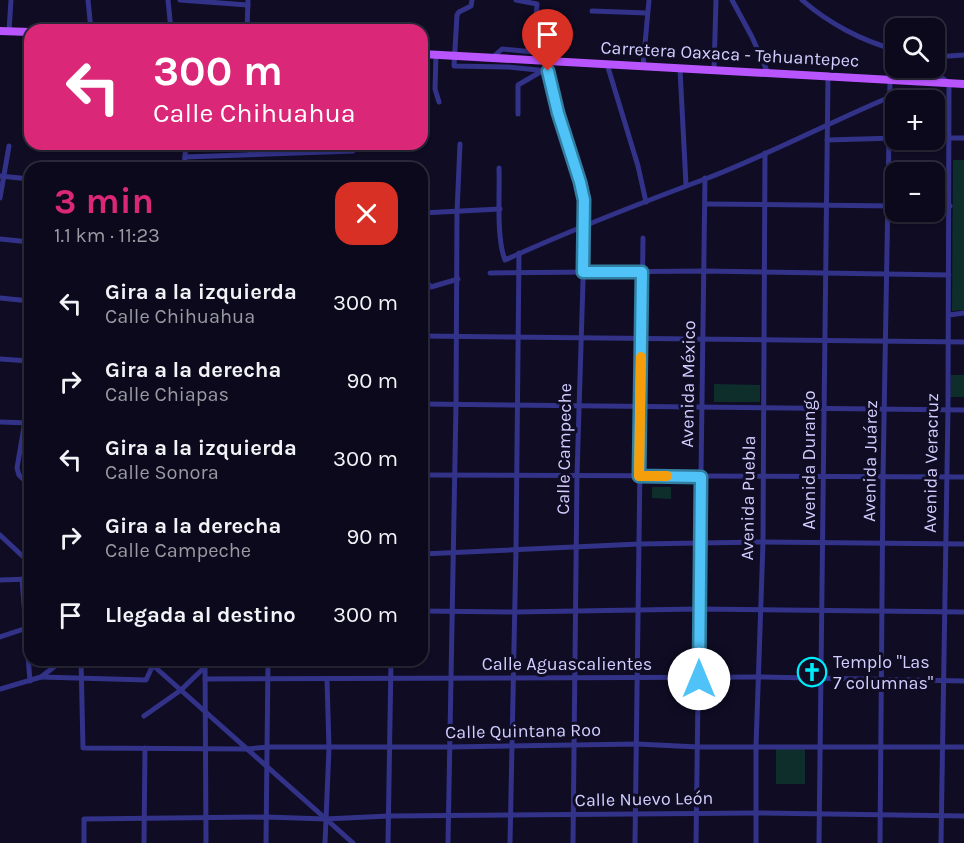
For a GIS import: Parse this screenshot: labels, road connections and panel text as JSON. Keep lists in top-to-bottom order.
{
  "streets": {
    "main road": ["Carretera Oaxaca - Tehuantepec"],
    "street": [
      "Avenida México",
      "Calle Campeche",
      "Avenida Durango",
      "Avenida Juárez",
      "Avenida Veracruz",
      "Avenida Puebla",
      "Calle Aguascalientes",
      "Calle Quintana Roo",
      "Calle Nuevo León"
    ]
  },
  "crossings": [
    ["Carretera Oaxaca - Tehuantepec", "Calle Campeche"],
    ["Carretera Oaxaca - Tehuantepec", "Avenida Durango"],
    ["Carretera Oaxaca - Tehuantepec", "Avenida Juárez"],
    ["Carretera Oaxaca - Tehuantepec", "Avenida Veracruz"],
    ["Avenida México", "Calle Aguascalientes"],
    ["Avenida México", "Calle Quintana Roo"],
    ["Avenida México", "Calle Nuevo León"],
    ["Calle Campeche", "Calle Aguascalientes"],
    ["Calle Campeche", "Calle Quintana Roo"],
    ["Calle Campeche", "Calle Nuevo León"],
    ["Avenida Durango", "Calle Aguascalientes"],
    ["Avenida Durango", "Calle Quintana Roo"],
    ["Avenida Durango", "Calle Nuevo León"],
    ["Avenida Juárez", "Calle Aguascalientes"],
    ["Avenida Juárez", "Calle Quintana Roo"],
    ["Avenida Juárez", "Calle Nuevo León"],
    ["Avenida Veracruz", "Calle Aguascalientes"],
    ["Avenida Veracruz", "Calle Quintana Roo"],
    ["Avenida Veracruz", "Calle Nuevo León"],
    ["Avenida Puebla", "Calle Aguascalientes"],
    ["Avenida Puebla", "Calle Quintana Roo"],
    ["Avenida Puebla", "Calle Nuevo León"]
  ],
  "places": {
    "church": ["Templo \"Las 7 columnas\""]
  },
  "page": {
    "map_buttons": ["+", "−"],
    "turn": ["300 m", "Calle Chihuahua"],
    "heading": ["3 min", "1.1 km · 11:23"],
    "list": [
      {
        "name": "Gira a la izquierda",
        "note": "Calle Chihuahua",
        "value": "300 m"
      },
      {
        "name": "Gira a la derecha",
        "note": "Calle Chiapas",
        "value": "90 m"
      },
      {
        "name": "Gira a la izquierda",
        "note": "Calle Sonora",
        "value": "300 m"
      },
      {
        "name": "Gira a la derecha",
        "note": "Calle Campeche",
        "value": "90 m"
      },
      {
        "name": "Llegada al destino",
        "value": "300 m"
      }
    ]
  }
}
